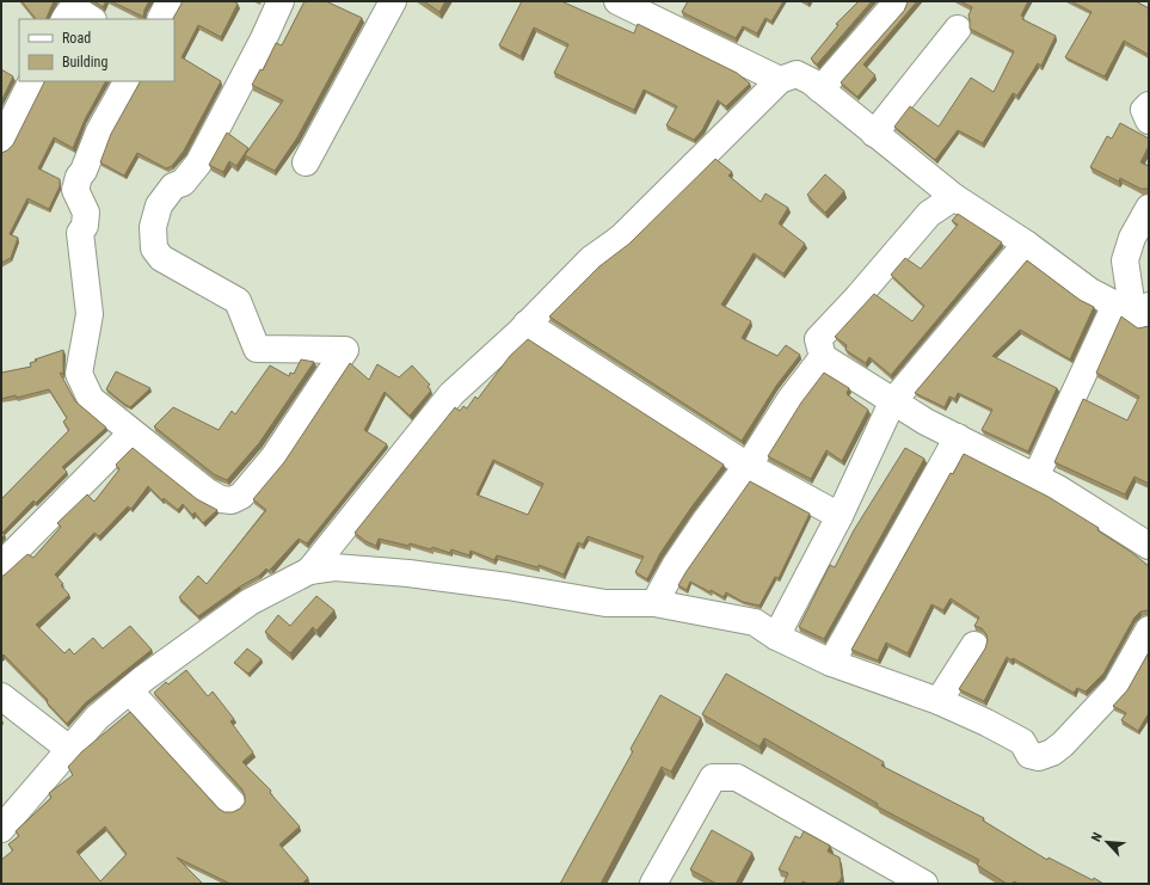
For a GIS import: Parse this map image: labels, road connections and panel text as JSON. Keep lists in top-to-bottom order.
{
  "legend": ["Road", "Building"],
  "north": "top left"
}
